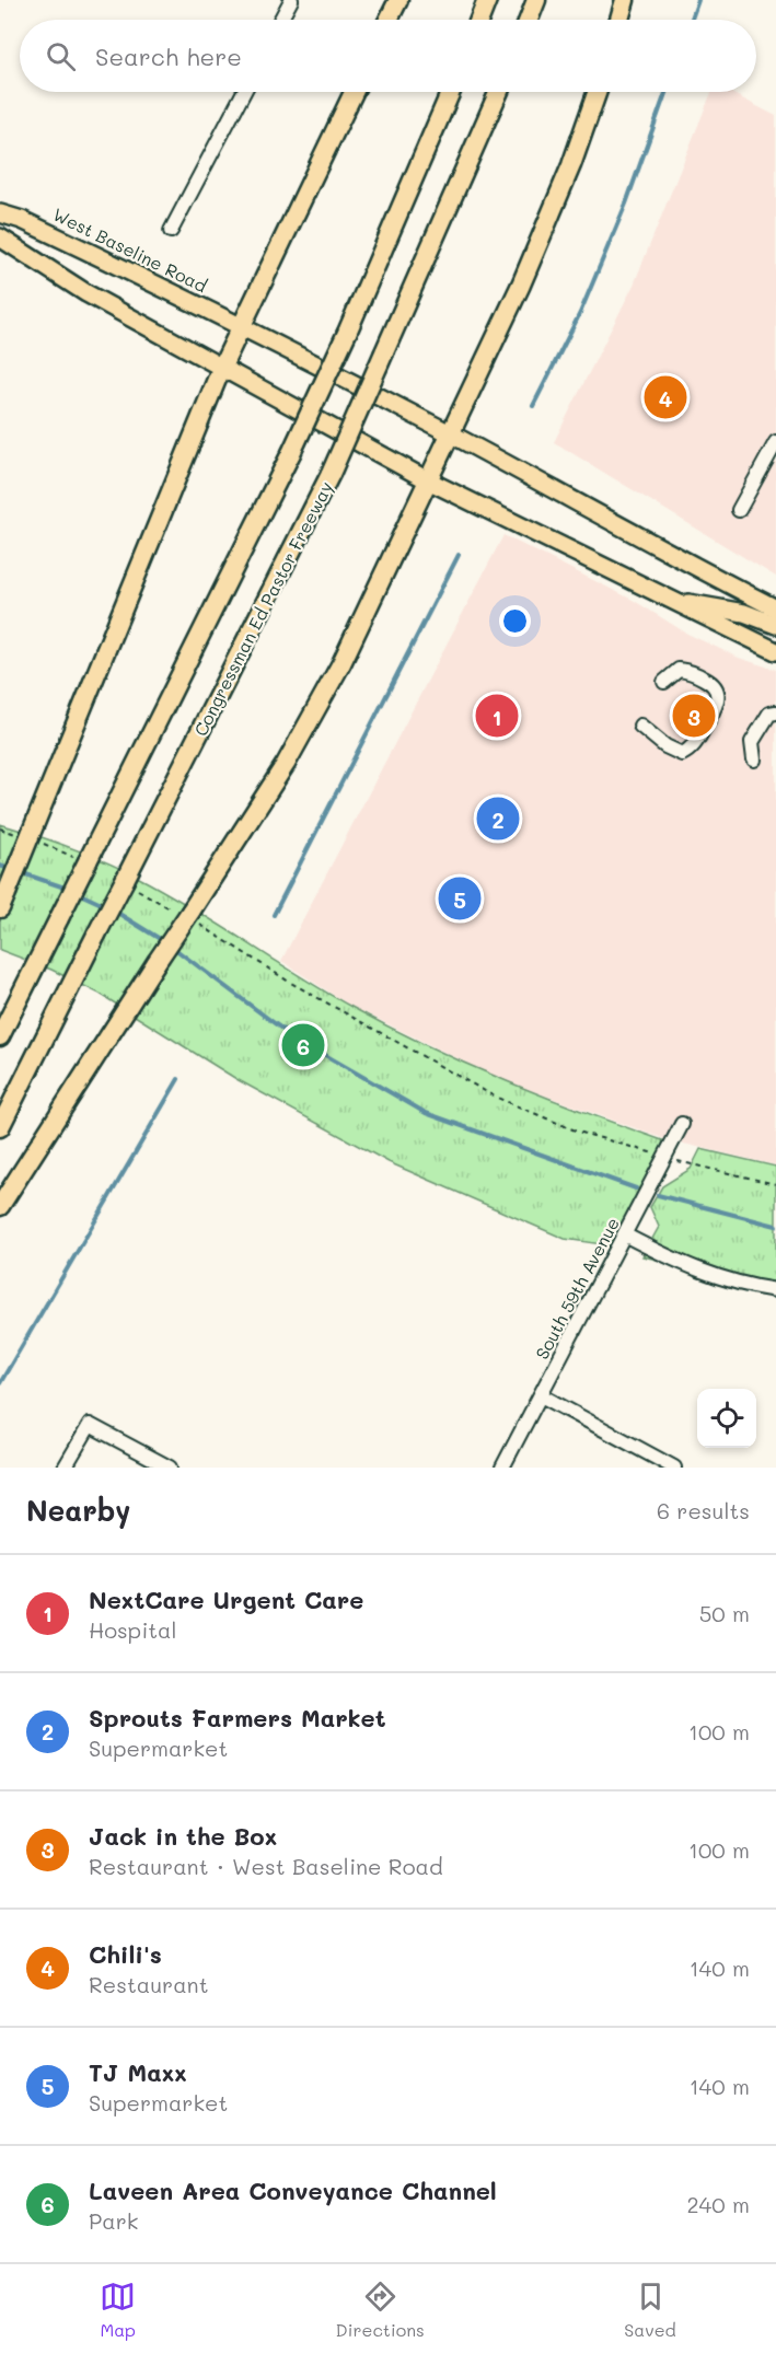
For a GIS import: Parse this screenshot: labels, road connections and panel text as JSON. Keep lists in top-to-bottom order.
{
  "streets": {
    "highway": ["Congressman Ed Pastor Freeway"],
    "main road": ["West Baseline Road"],
    "street": ["South 59th Avenue"]
  },
  "page": {
    "search": "Search here",
    "pins": [
      "4",
      "1",
      "3",
      "2",
      "5",
      "6"
    ],
    "heading": ["Nearby", "6 results"],
    "list": [
      {
        "mark": "1",
        "name": "NextCare Urgent Care",
        "note": "Hospital",
        "value": "50 m"
      },
      {
        "mark": "2",
        "name": "Sprouts Farmers Market",
        "note": "Supermarket",
        "value": "100 m"
      },
      {
        "mark": "3",
        "name": "Jack in the Box",
        "note": "Restaurant · West Baseline Road",
        "value": "100 m"
      },
      {
        "mark": "4",
        "name": "Chili's",
        "note": "Restaurant",
        "value": "140 m"
      },
      {
        "mark": "5",
        "name": "TJ Maxx",
        "note": "Supermarket",
        "value": "140 m"
      },
      {
        "mark": "6",
        "name": "Laveen Area Conveyance Channel",
        "note": "Park",
        "value": "240 m"
      }
    ],
    "nav": ["Map", "Directions", "Saved"]
  }
}
